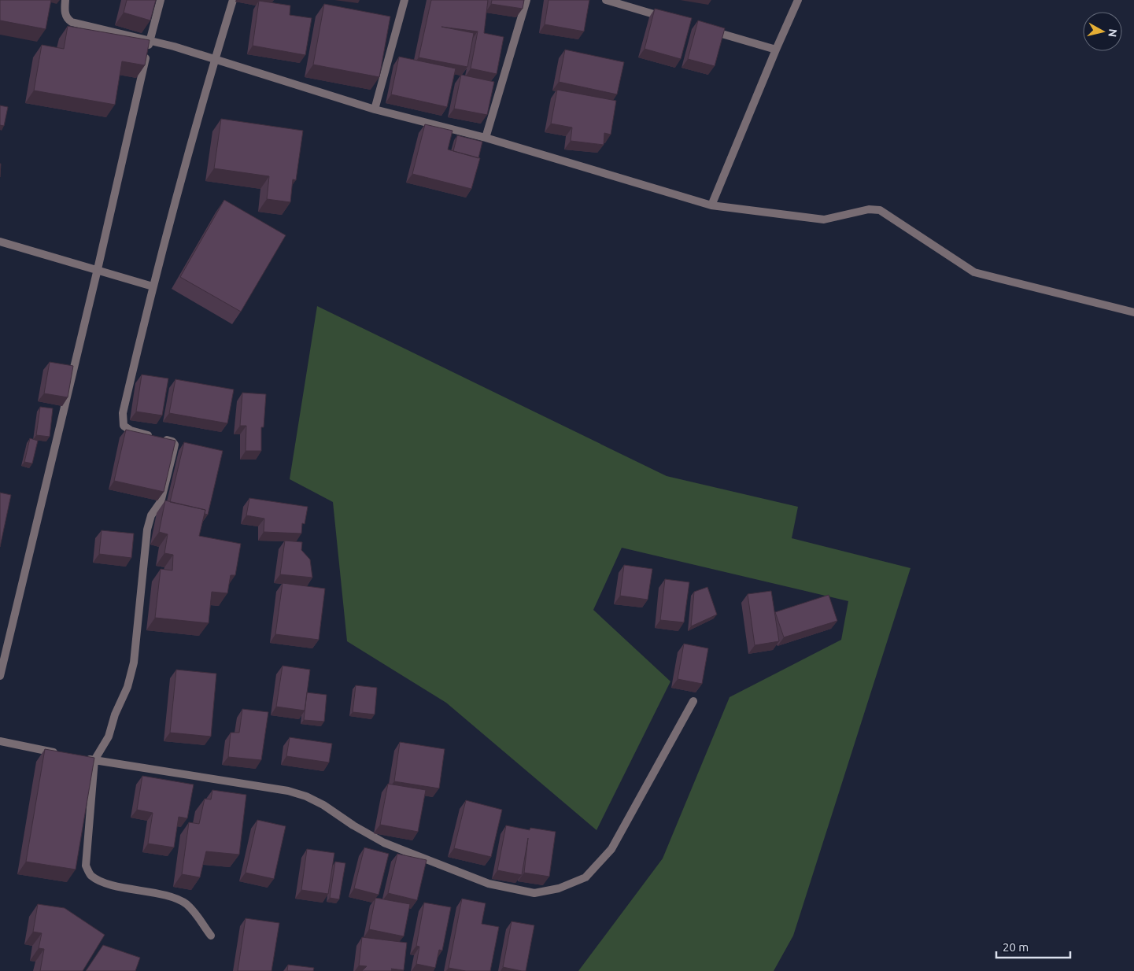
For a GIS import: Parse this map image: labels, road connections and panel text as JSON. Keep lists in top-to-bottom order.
{
  "scale_bar": "20 m",
  "north": "right"
}
